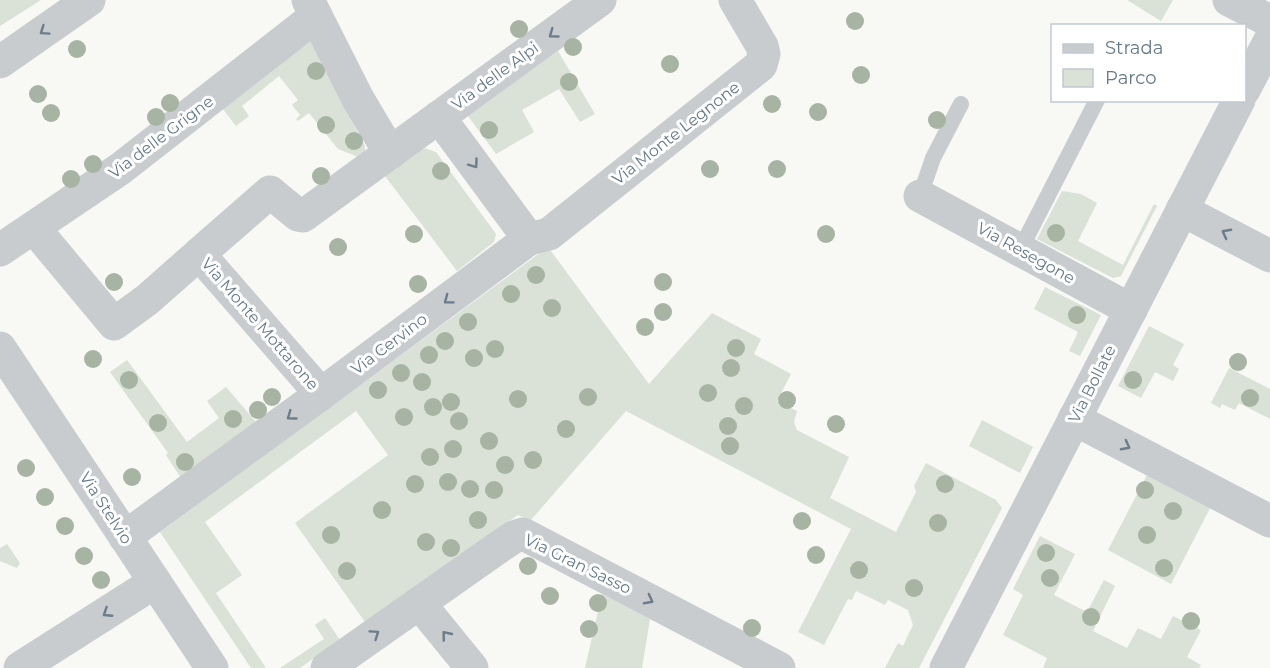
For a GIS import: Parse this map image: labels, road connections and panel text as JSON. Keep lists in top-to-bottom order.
{
  "streets": {
    "street": [
      "Via delle Alpi",
      "Via Monte Legnone",
      "Via delle Grigne",
      "Via Resegone",
      "Via Monte Mottarone",
      "Via Cervino",
      "Via Bollate",
      "Via Stelvio",
      "Via Gran Sasso"
    ]
  },
  "crossings": [
    ["Via delle Alpi", "Via Monte Mottarone"],
    ["Via Monte Legnone", "Via Cervino"],
    ["Via delle Grigne", "Via Monte Mottarone"],
    ["Via Resegone", "Via Bollate"],
    ["Via Monte Mottarone", "Via Cervino"],
    ["Via Cervino", "Via Stelvio"]
  ],
  "one_way": ["Via delle Alpi", "Via Cervino", "Via Gran Sasso"],
  "legend": ["Strada", "Parco"]
}
